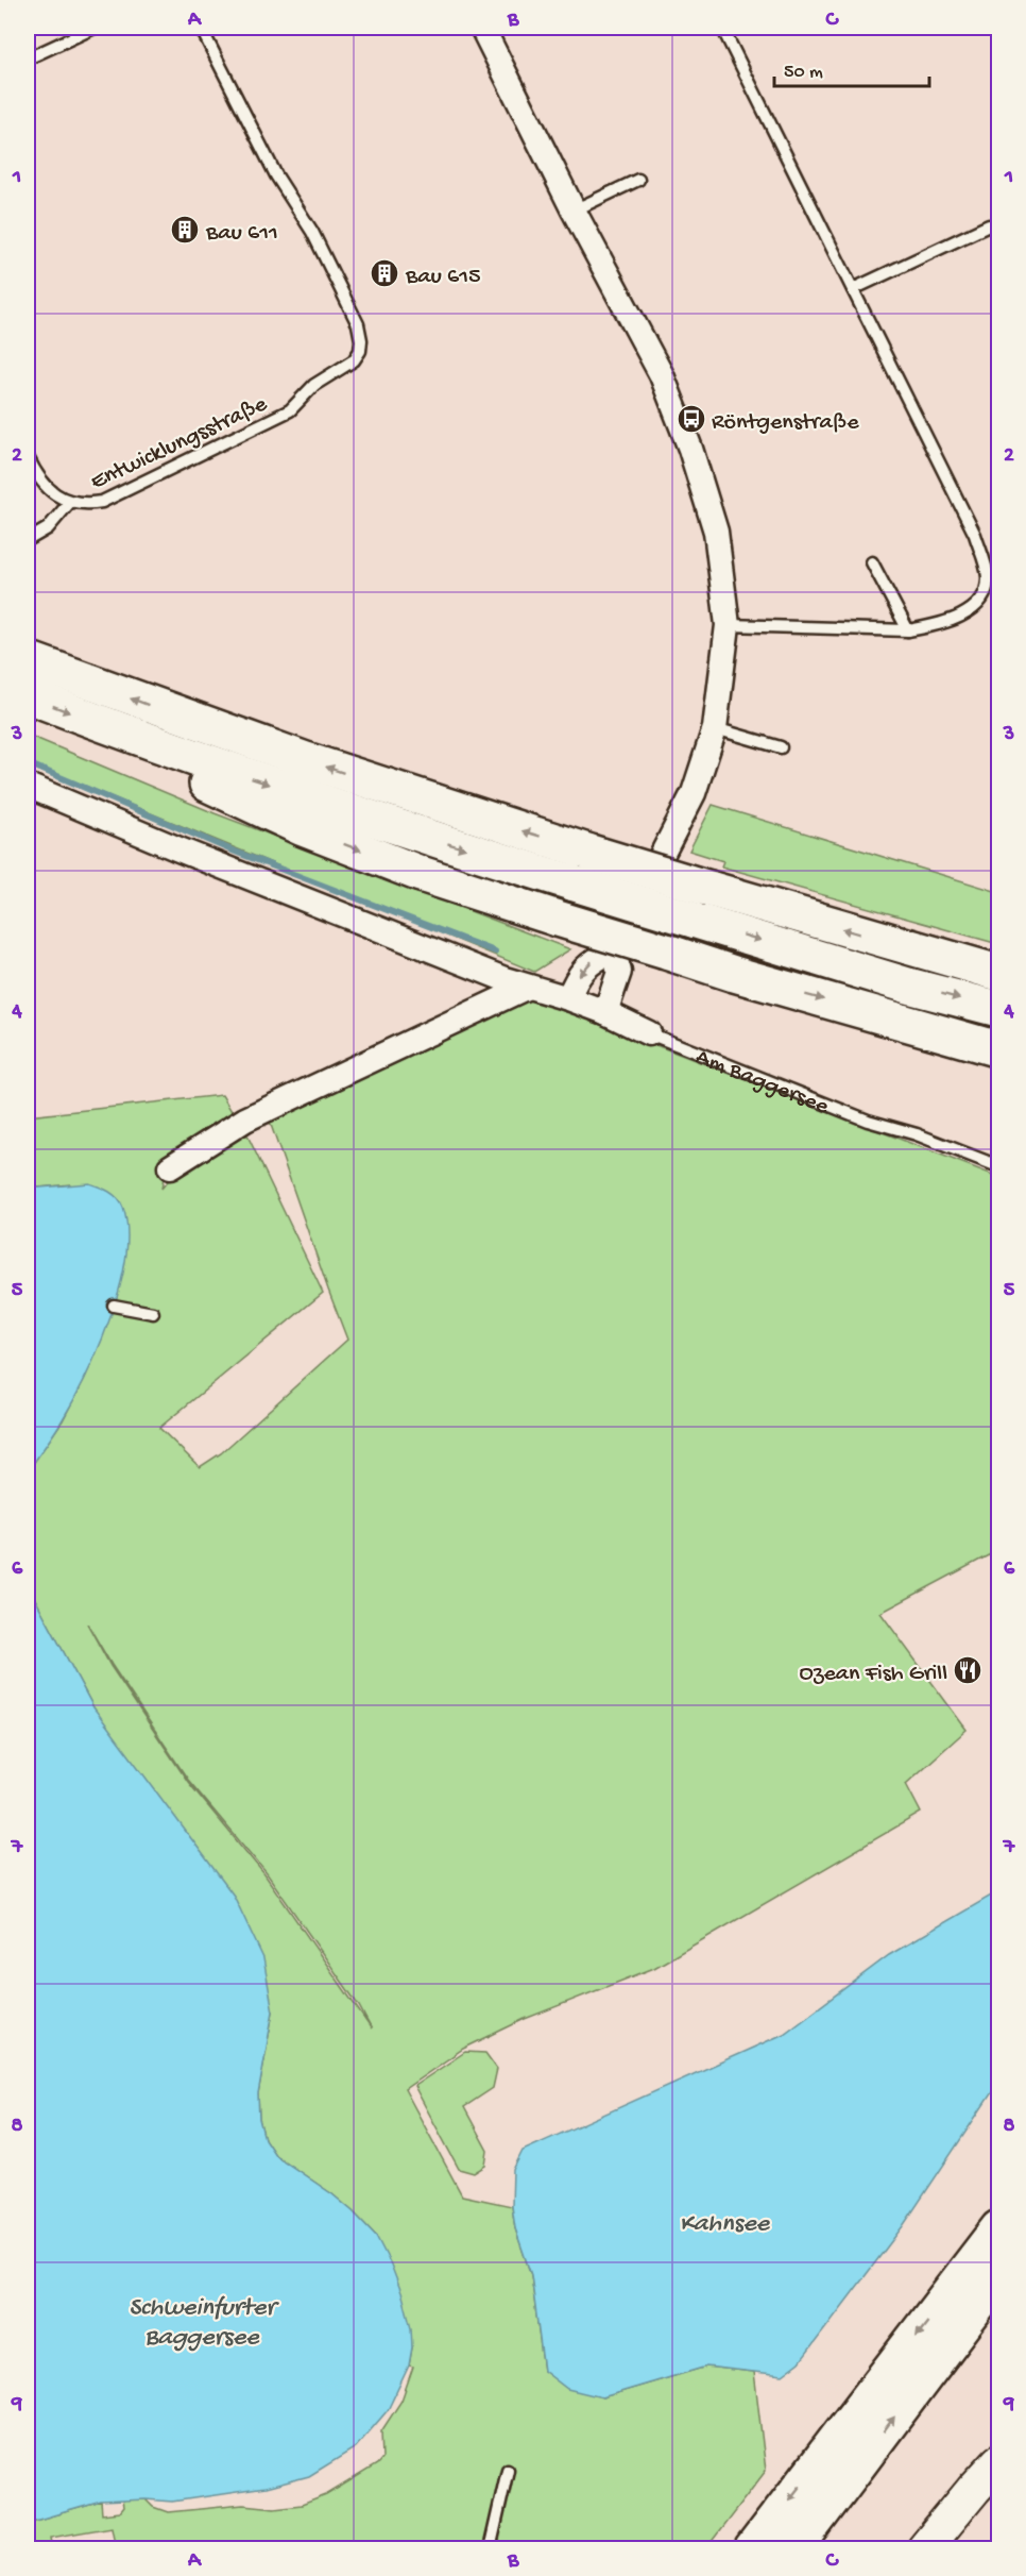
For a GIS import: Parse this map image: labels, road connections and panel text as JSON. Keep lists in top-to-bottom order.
{
  "streets": {
    "street": ["Am Baggersee"],
    "lane": ["Entwicklungsstraße"]
  },
  "water": ["Kahnsee", "Schweinfurter Baggersee"],
  "places": {
    "building": ["Bau 611", "Bau 615"],
    "bus stop": ["Röntgenstraße"],
    "restaurant": ["Ozean Fish Grill"]
  },
  "scale_bar": "50 m",
  "grid": {
    "columns": ["A", "B", "C"],
    "rows": [
      "1",
      "2",
      "3",
      "4",
      "5",
      "6",
      "7",
      "8",
      "9"
    ]
  }
}
